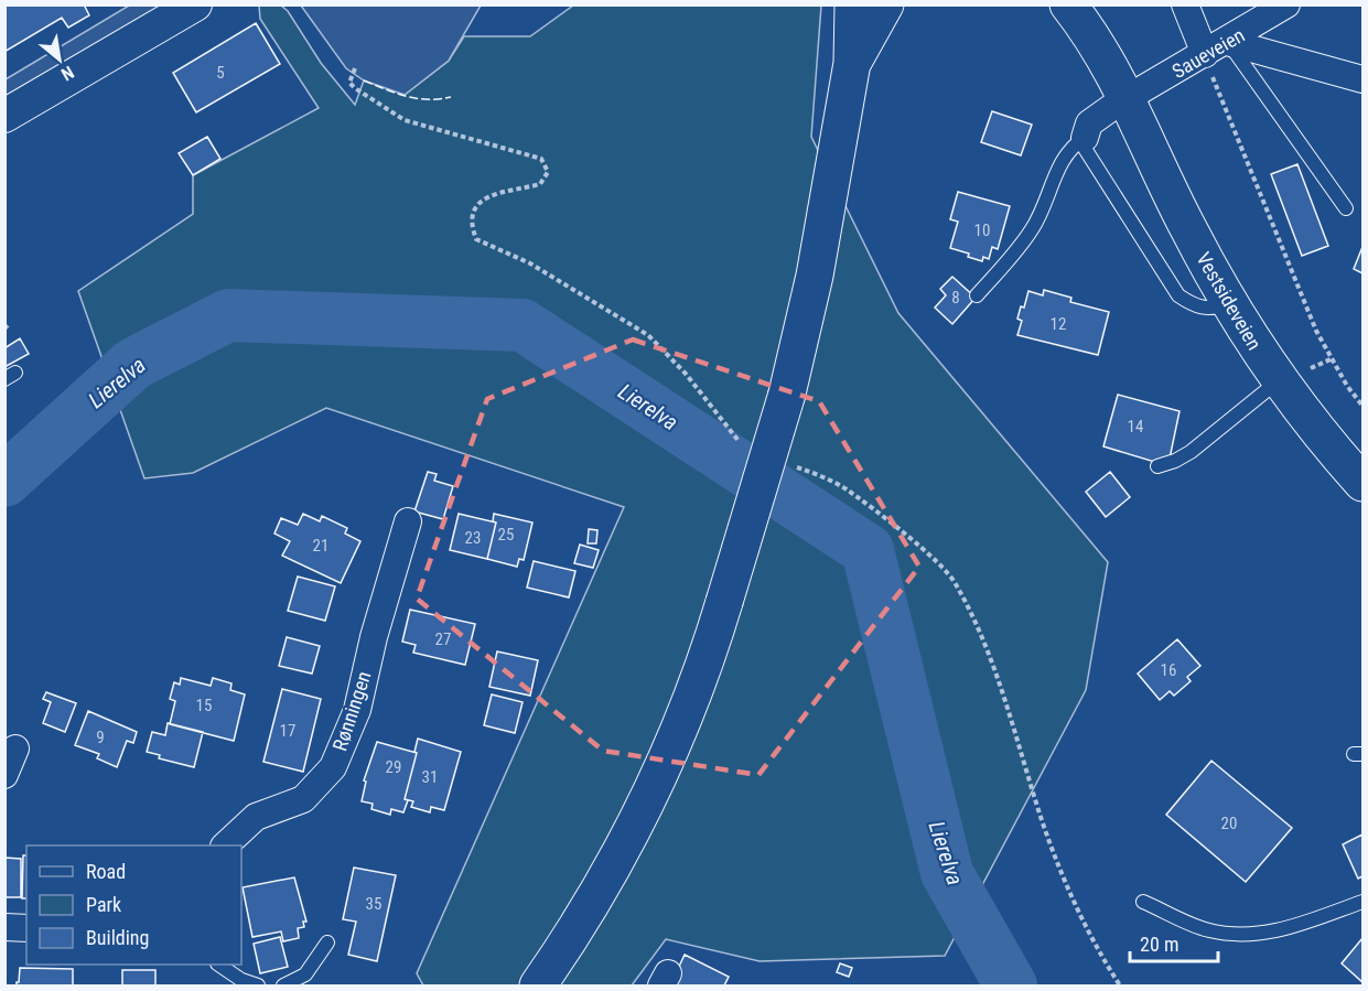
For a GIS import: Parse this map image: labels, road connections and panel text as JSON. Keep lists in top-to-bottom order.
{
  "streets": {
    "main road": ["Vestsideveien"],
    "street": ["Saueveien", "Rønningen"]
  },
  "crossings": [
    ["Saueveien", "Vestsideveien"]
  ],
  "water": ["Lierelva"],
  "house_numbers": [
    "5",
    "10",
    "8",
    "12",
    "14",
    "25",
    "23",
    "21",
    "27",
    "16",
    "15",
    "17",
    "9",
    "29",
    "31",
    "20",
    "35"
  ],
  "legend": ["Road", "Park", "Building"],
  "scale_bar": "20 m",
  "north": "bottom right"
}
